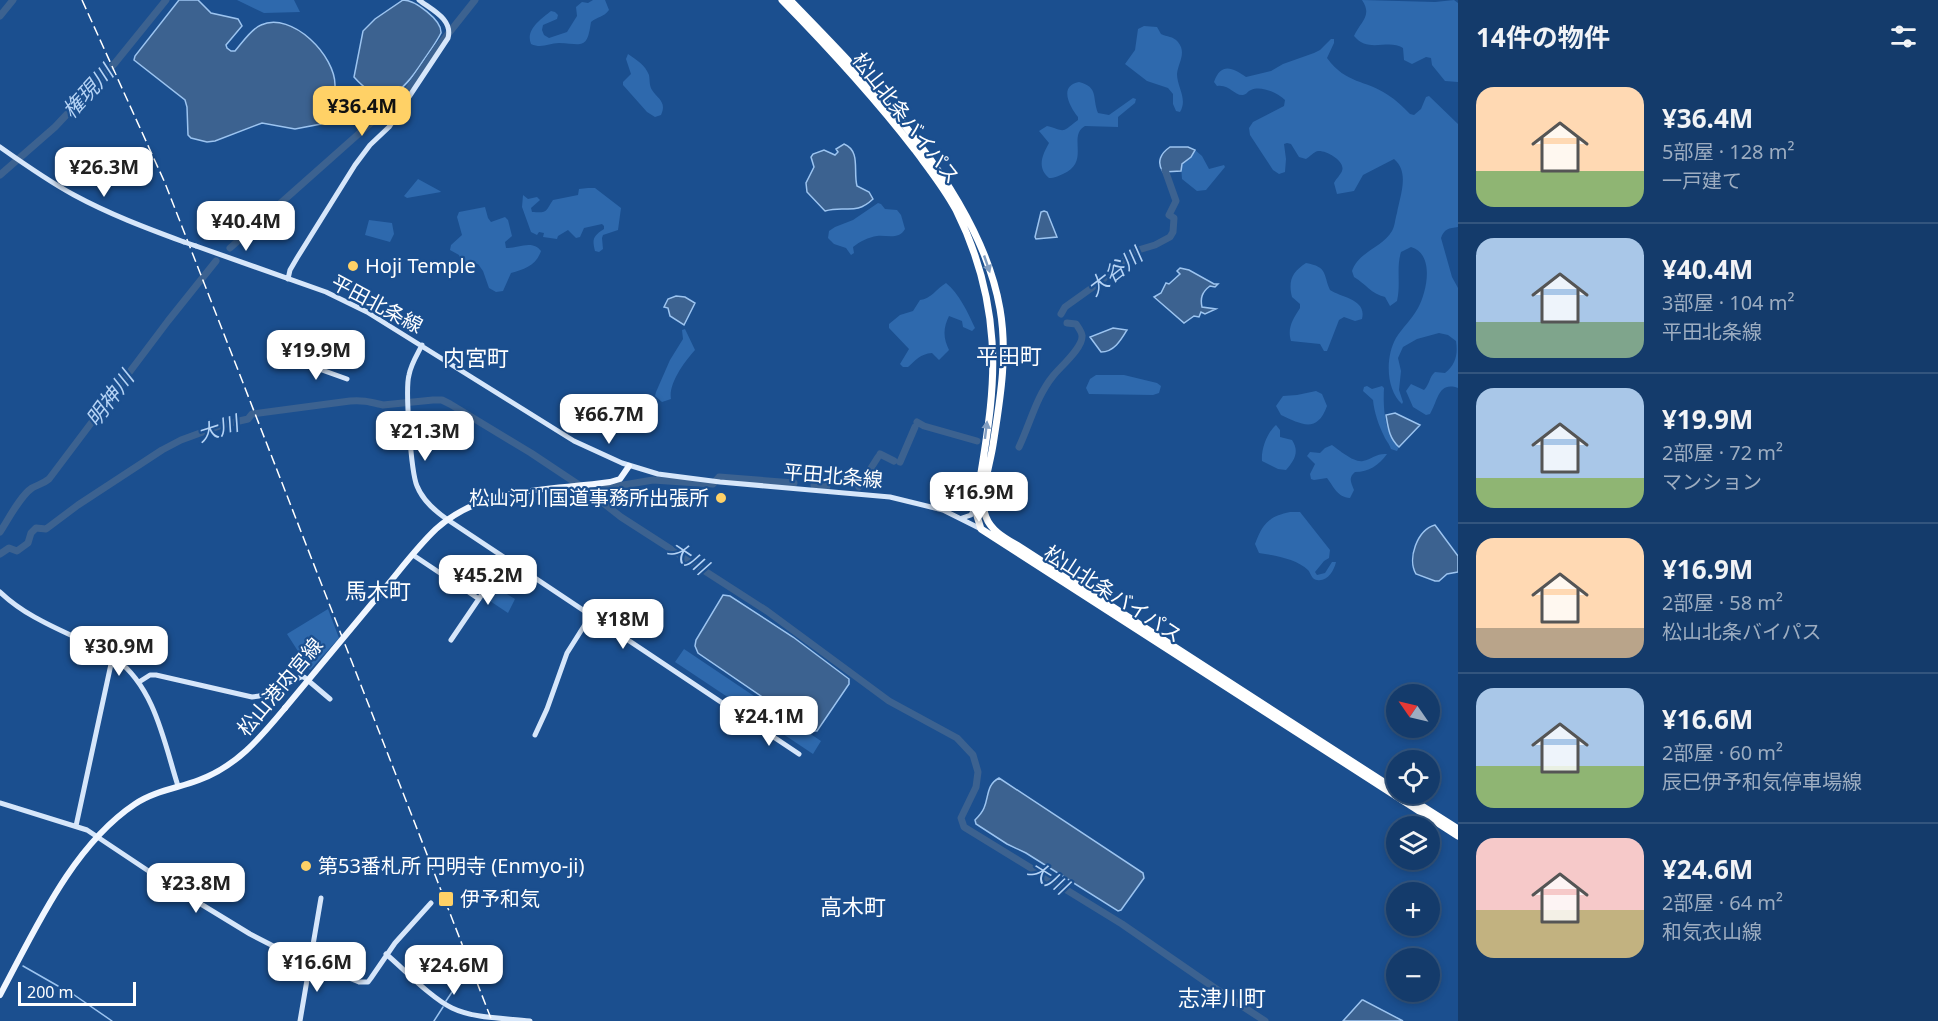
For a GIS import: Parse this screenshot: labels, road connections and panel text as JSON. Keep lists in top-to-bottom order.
{
  "streets": {
    "highway": ["松山北条バイパス"],
    "main road": ["松山港内宮線"],
    "street": ["平田北条線"]
  },
  "crossings": [
    ["松山北条バイパス", "平田北条線"],
    ["平田北条線", "松山港内宮線"]
  ],
  "districts": [
    "平田町",
    "内宮町",
    "馬木町",
    "高木町",
    "志津川町"
  ],
  "water": [
    "権現川",
    "大谷川",
    "明神川",
    "大川"
  ],
  "places": {
    "other": ["Hoji Temple", "松山河川国道事務所出張所", "第53番札所 円明寺 (Enmyo-ji)"],
    "transit": ["伊予和気"]
  },
  "scale_bar": "200 m",
  "north": "top left",
  "page": {
    "heading": "14件の物件",
    "list": [
      {
        "name": "¥36.4M",
        "note": "5部屋 · 128 m² · 一戸建て"
      },
      {
        "name": "¥40.4M",
        "note": "3部屋 · 104 m² · 平田北条線"
      },
      {
        "name": "¥19.9M",
        "note": "2部屋 · 72 m² · マンション"
      },
      {
        "name": "¥16.9M",
        "note": "2部屋 · 58 m² · 松山北条バイパス"
      },
      {
        "name": "¥16.6M",
        "note": "2部屋 · 60 m² · 辰巳伊予和気停車場線"
      },
      {
        "name": "¥24.6M",
        "note": "2部屋 · 64 m² · 和気衣山線"
      }
    ],
    "price": [
      "¥36.4M",
      "¥26.3M",
      "¥40.4M",
      "¥19.9M",
      "¥66.7M",
      "¥21.3M",
      "¥16.9M",
      "¥45.2M",
      "¥18M",
      "¥30.9M",
      "¥24.1M",
      "¥23.8M",
      "¥16.6M",
      "¥24.6M"
    ],
    "map_buttons": ["+", "−"],
    "scale": "200 m"
  }
}
